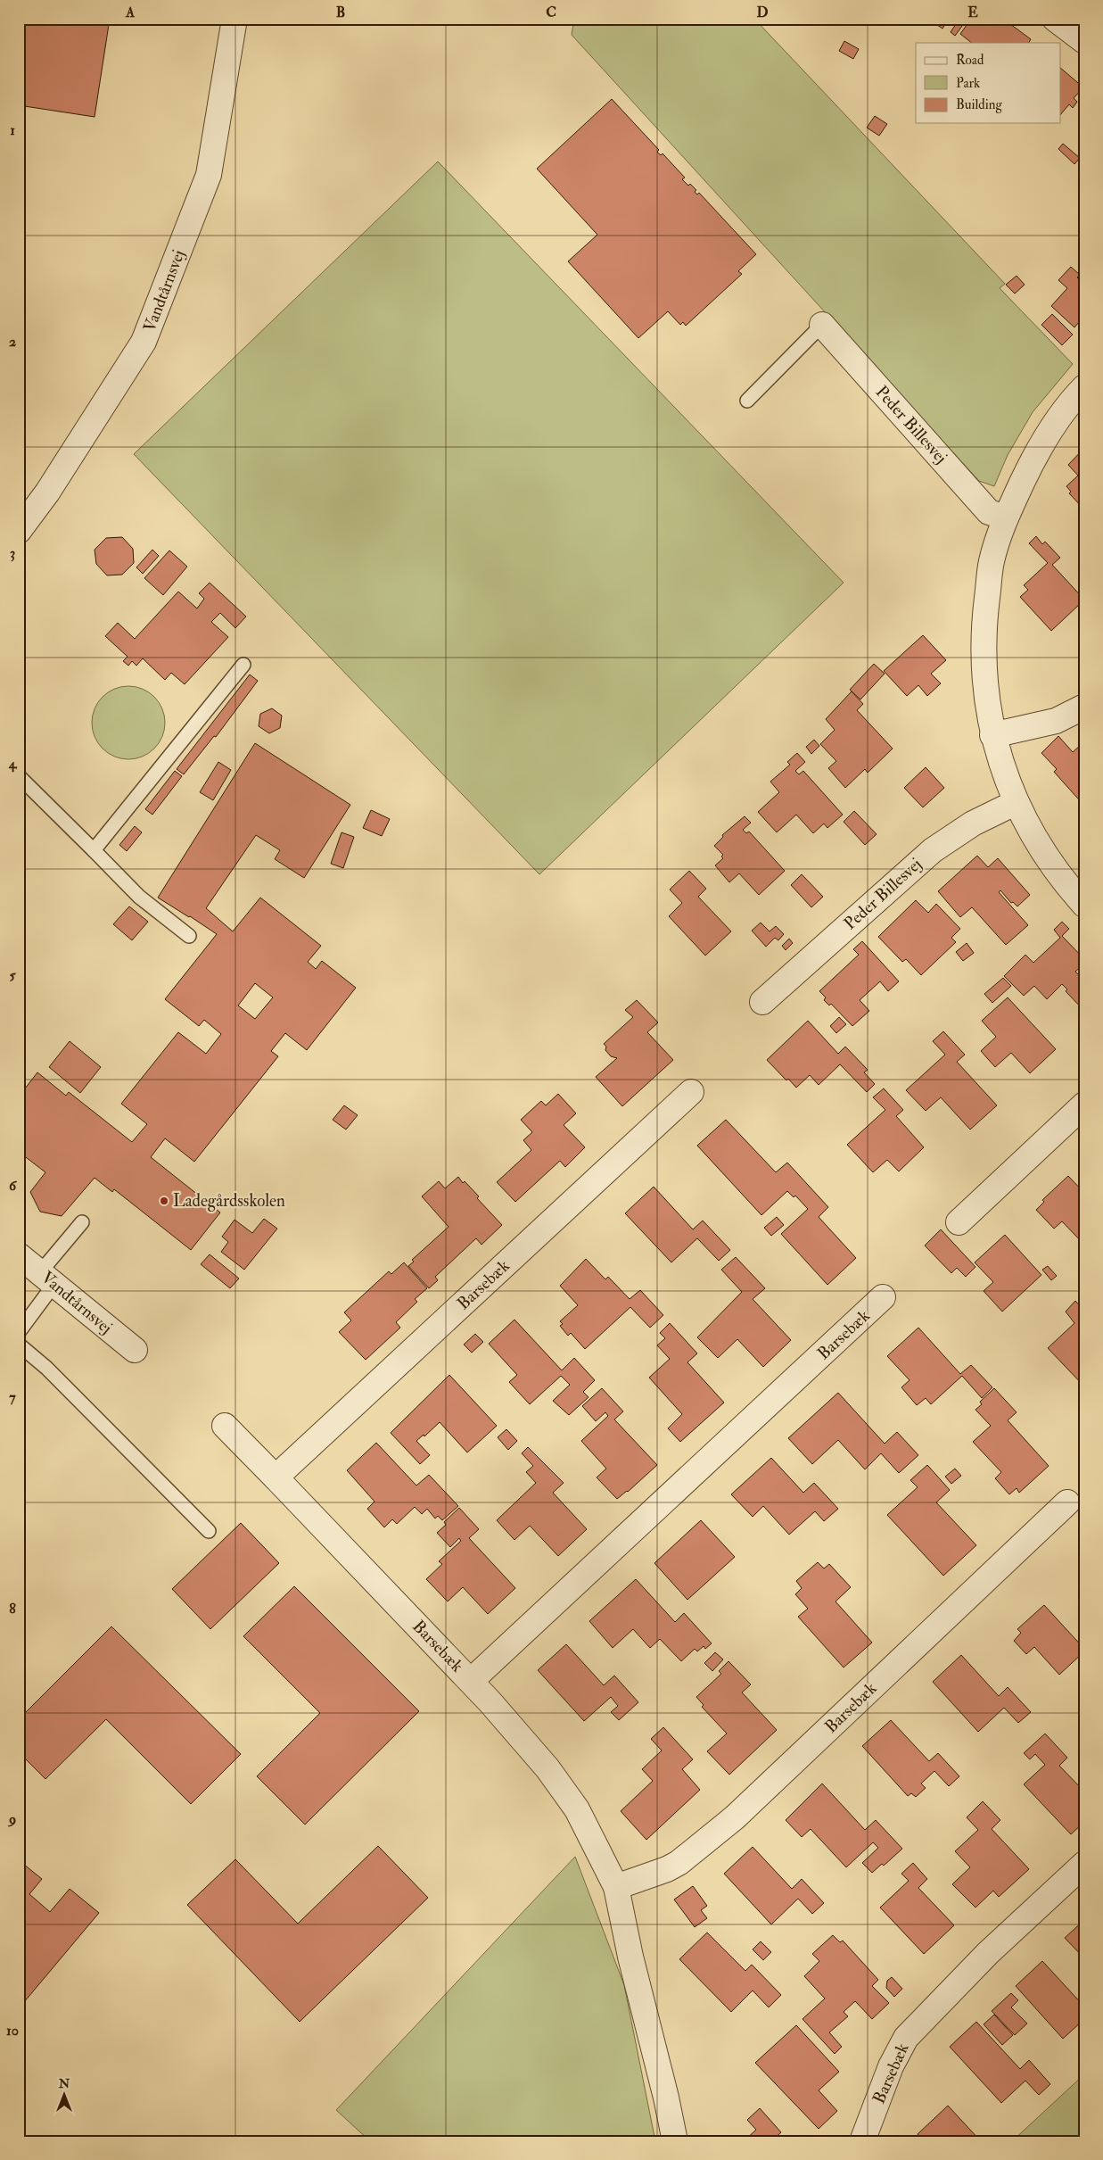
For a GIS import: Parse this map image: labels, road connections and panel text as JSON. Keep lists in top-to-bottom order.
{
  "streets": {
    "street": ["Vandtårnsvej", "Peder Billesvej", "Barsebæk"]
  },
  "places": ["Ladegårdsskolen"],
  "legend": ["Road", "Park", "Building"],
  "north": "top",
  "grid": {
    "columns": [
      "A",
      "B",
      "C",
      "D",
      "E"
    ],
    "rows": [
      "1",
      "2",
      "3",
      "4",
      "5",
      "6",
      "7",
      "8",
      "9",
      "10"
    ]
  }
}
